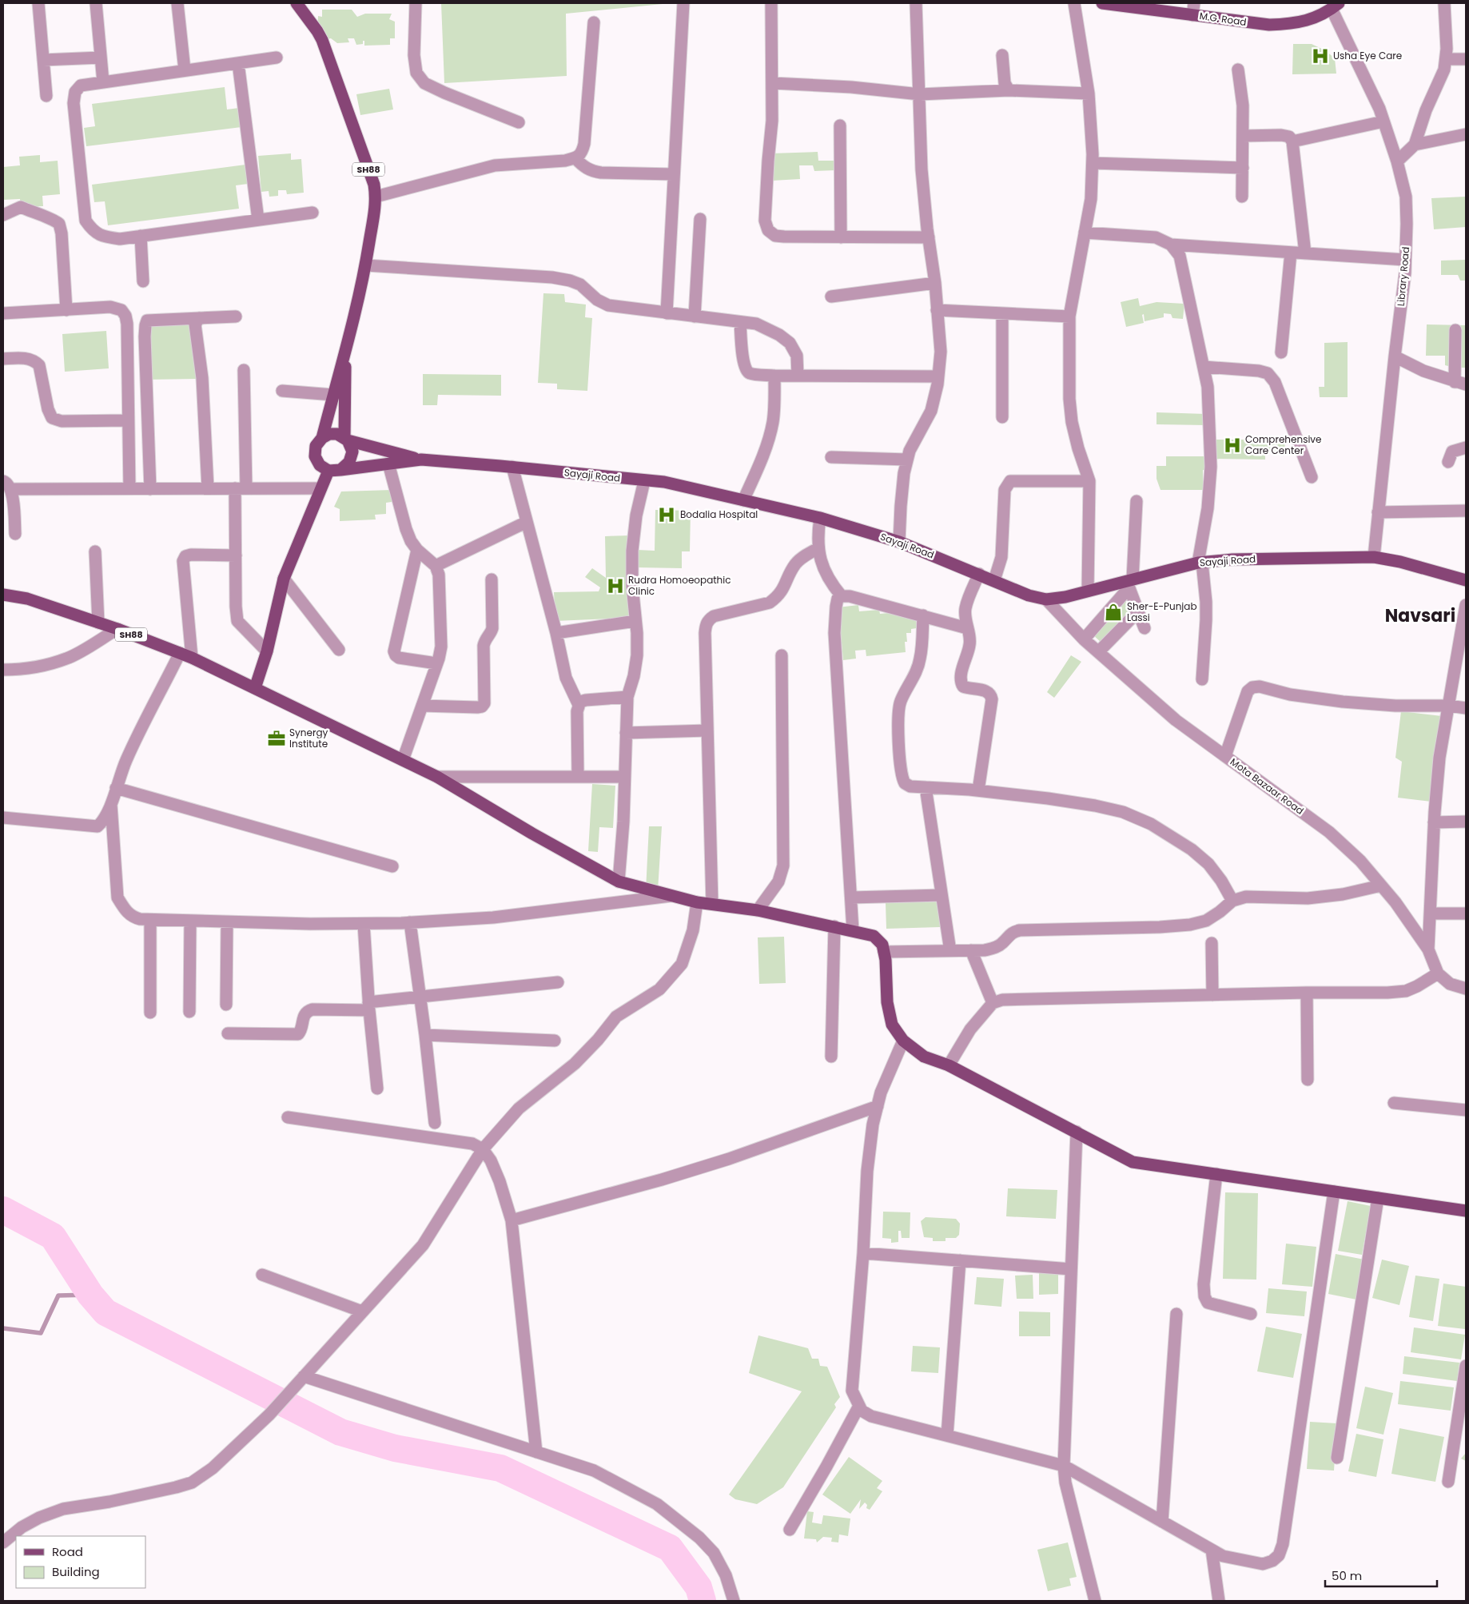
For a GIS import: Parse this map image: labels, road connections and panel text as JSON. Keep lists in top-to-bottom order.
{
  "streets": {
    "main road": ["M.G. Road", "SH88", "Sayaji Road"],
    "street": ["Library Road", "Mota Bazaar Road"]
  },
  "crossings": [
    ["M.G. Road", "Library Road"],
    ["SH88", "Sayaji Road"],
    ["Library Road", "Sayaji Road"],
    ["Sayaji Road", "Mota Bazaar Road"]
  ],
  "districts": ["Navsari"],
  "places": {
    "hospital": [
      "Usha Eye Care",
      "Comprehensive Care Center",
      "Bodalia Hospital",
      "Rudra Homoeopathic Clinic"
    ],
    "shop": ["Sher-E-Punjab Lassi"],
    "office": ["Synergy Institute"]
  },
  "legend": ["Road", "Building"],
  "scale_bar": "50 m"
}
